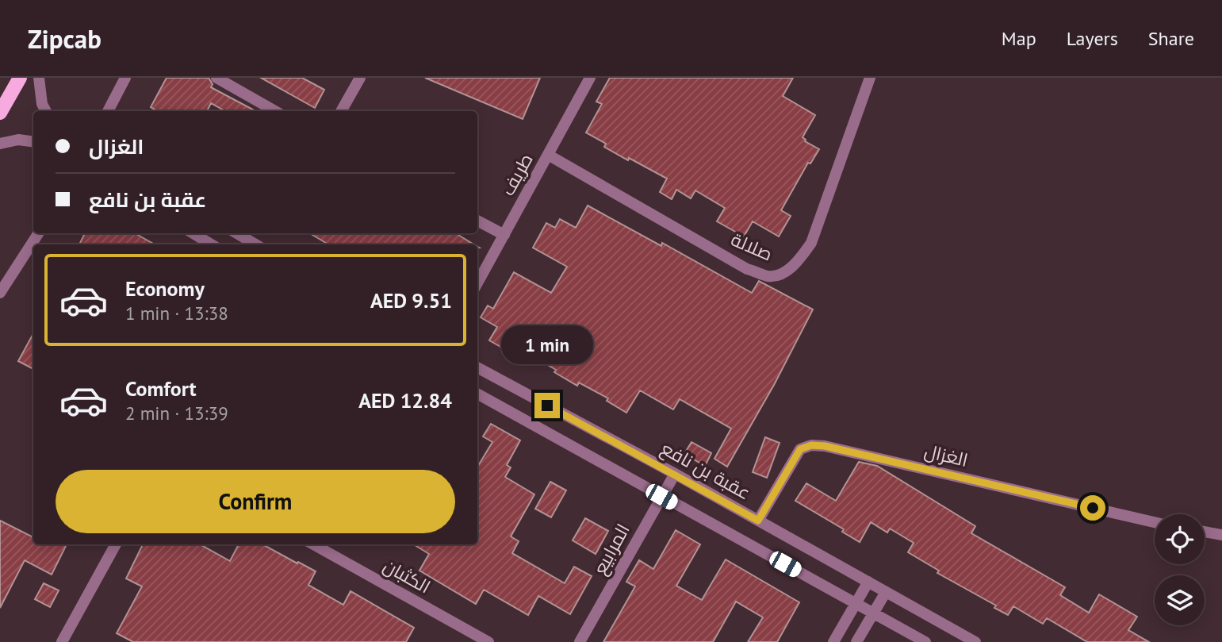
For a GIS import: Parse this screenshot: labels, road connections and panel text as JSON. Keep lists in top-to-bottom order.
{
  "streets": {
    "street": [
      "طريف",
      "صلالة",
      "الغزال",
      "عقبة بن نافع",
      "المرابيع",
      "الكثبان"
    ]
  },
  "crossings": [
    ["طريف", "صلالة"],
    ["الغزال", "عقبة بن نافع"],
    ["عقبة بن نافع", "المرابيع"]
  ],
  "page": {
    "header": "Zipcab",
    "nav": ["Map", "Layers", "Share"],
    "banner": ["الغزال", "عقبة بن نافع"],
    "list": [
      {
        "name": "Economy",
        "note": "1 min · 13:38",
        "value": "AED 9.51"
      },
      {
        "name": "Comfort",
        "note": "2 min · 13:39",
        "value": "AED 12.84"
      }
    ],
    "bubble": "1 min",
    "buttons": "Confirm"
  }
}
